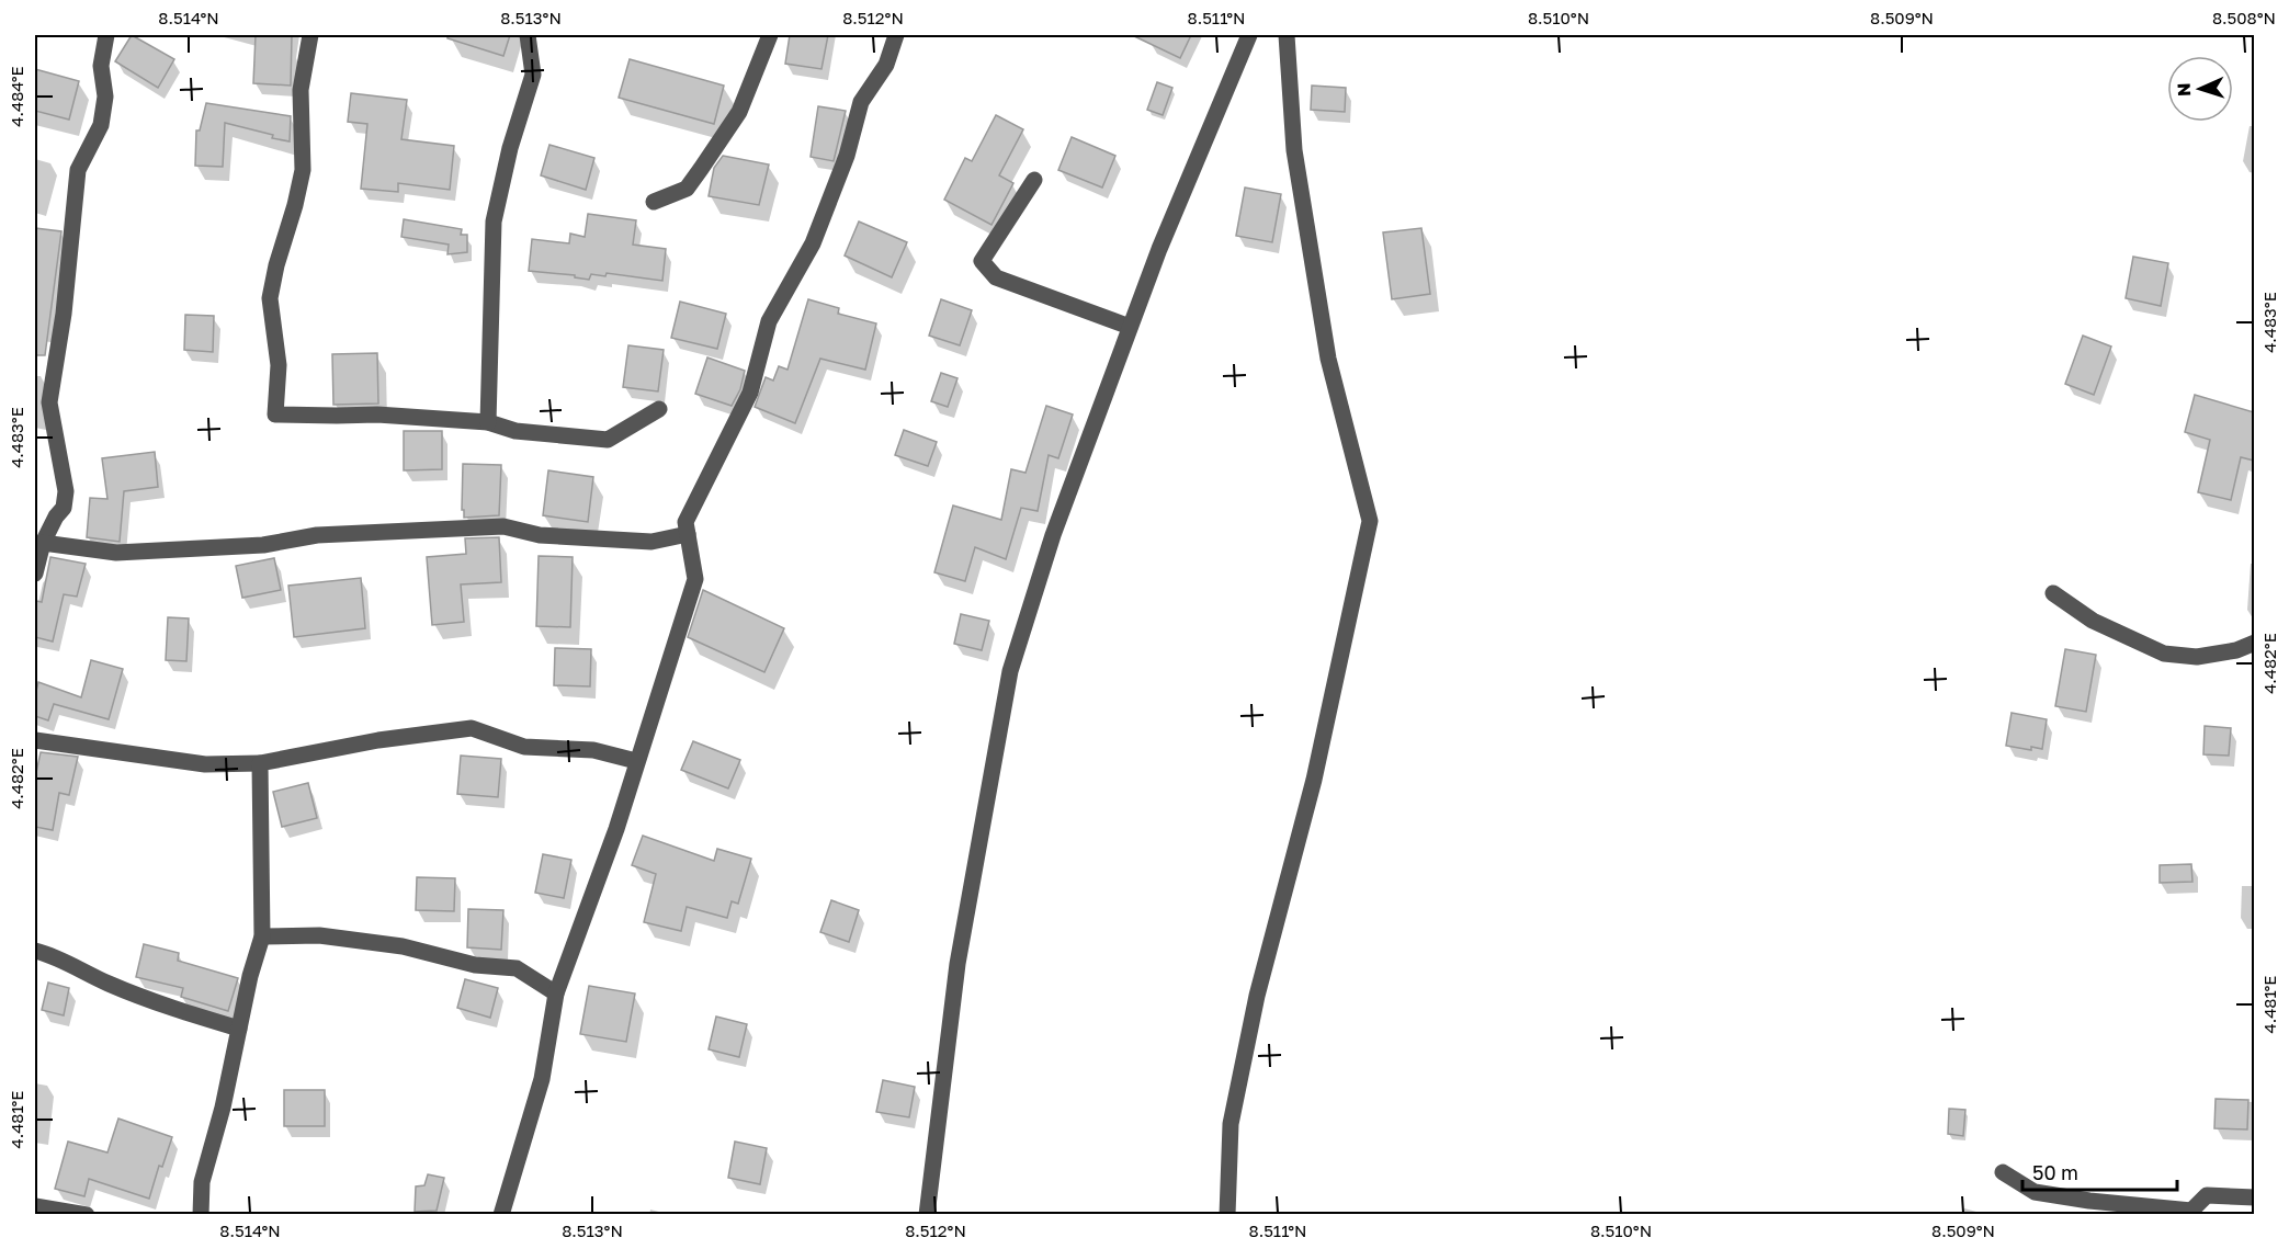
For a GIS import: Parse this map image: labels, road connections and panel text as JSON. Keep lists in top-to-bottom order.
{
  "scale_bar": "50 m",
  "north": "left",
  "coordinates": [
    "8.514°N",
    "8.513°N",
    "8.512°N",
    "8.511°N",
    "8.510°N",
    "8.509°N",
    "8.508°N",
    "4.484°E",
    "4.483°E",
    "4.482°E",
    "4.481°E"
  ]
}
